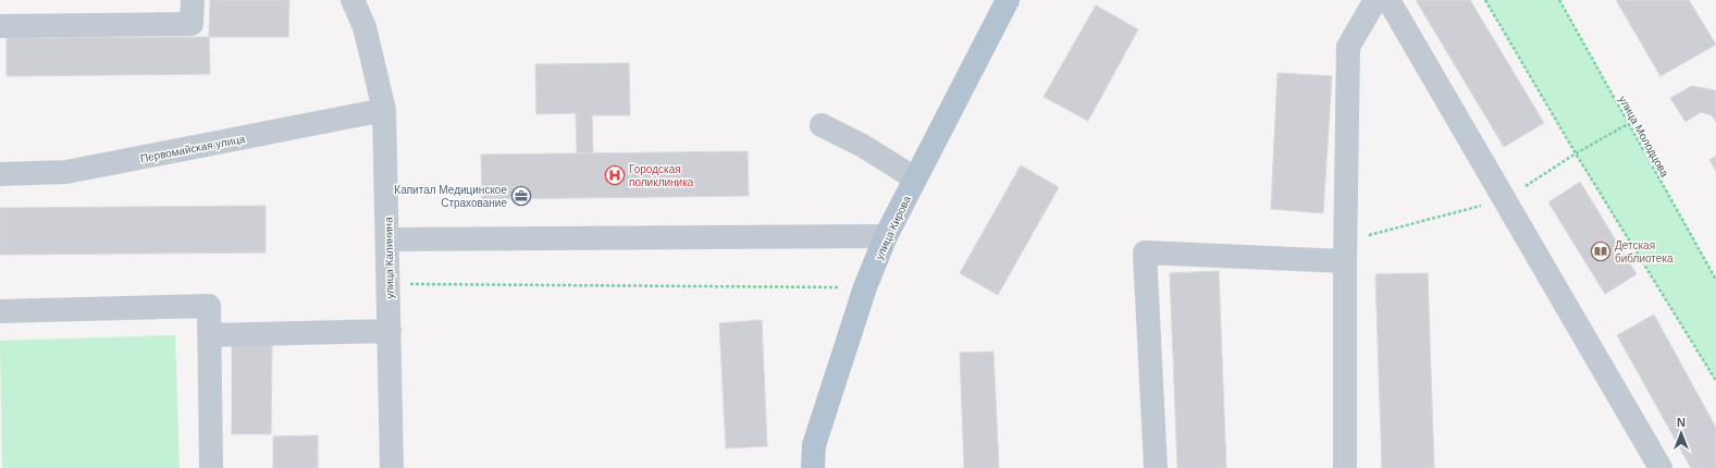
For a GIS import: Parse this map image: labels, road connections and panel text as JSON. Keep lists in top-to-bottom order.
{
  "streets": {
    "main road": ["улица Кирова"],
    "street": ["Первомайская улица", "улица Калинина"],
    "path": ["улица Молодцова"]
  },
  "crossings": [
    ["Первомайская улица", "улица Калинина"]
  ],
  "places": {
    "hospital": ["Городская поликлиника"],
    "office": ["Капитал Медицинское Страхование"],
    "library": ["Детская библиотека"]
  },
  "north": "top"
}
